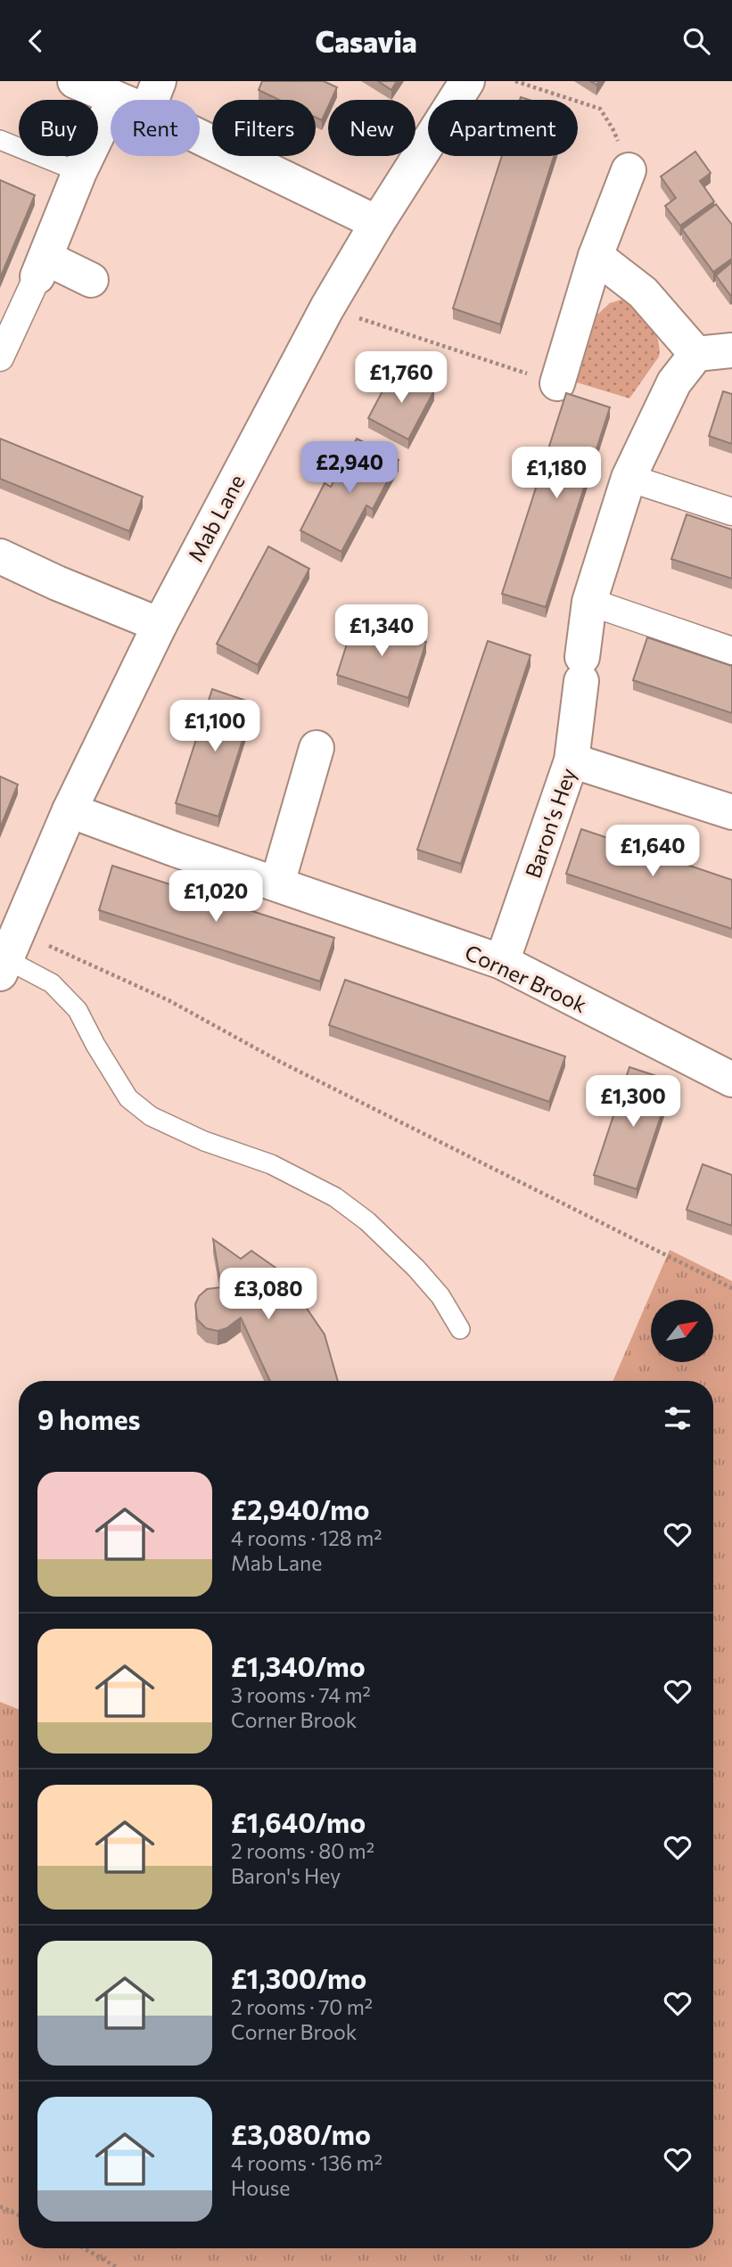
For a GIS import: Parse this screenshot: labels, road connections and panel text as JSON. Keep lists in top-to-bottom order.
{
  "streets": {
    "street": ["Mab Lane", "Baron's Hey", "Corner Brook"]
  },
  "crossings": [
    ["Mab Lane", "Corner Brook"],
    ["Baron's Hey", "Corner Brook"]
  ],
  "north": "top right",
  "page": {
    "header": "Casavia",
    "chip": [
      "Buy",
      "Rent",
      "Filters",
      "New",
      "Apartment"
    ],
    "price": [
      "£1,760",
      "£2,940",
      "£1,180",
      "£1,340",
      "£1,100",
      "£1,640",
      "£1,020",
      "£1,300",
      "£3,080"
    ],
    "heading": "9 homes",
    "list": [
      {
        "name": "£2,940/mo",
        "note": "4 rooms · 128 m² · Mab Lane"
      },
      {
        "name": "£1,340/mo",
        "note": "3 rooms · 74 m² · Corner Brook"
      },
      {
        "name": "£1,640/mo",
        "note": "2 rooms · 80 m² · Baron's Hey"
      },
      {
        "name": "£1,300/mo",
        "note": "2 rooms · 70 m² · Corner Brook"
      },
      {
        "name": "£3,080/mo",
        "note": "4 rooms · 136 m² · House"
      }
    ]
  }
}
